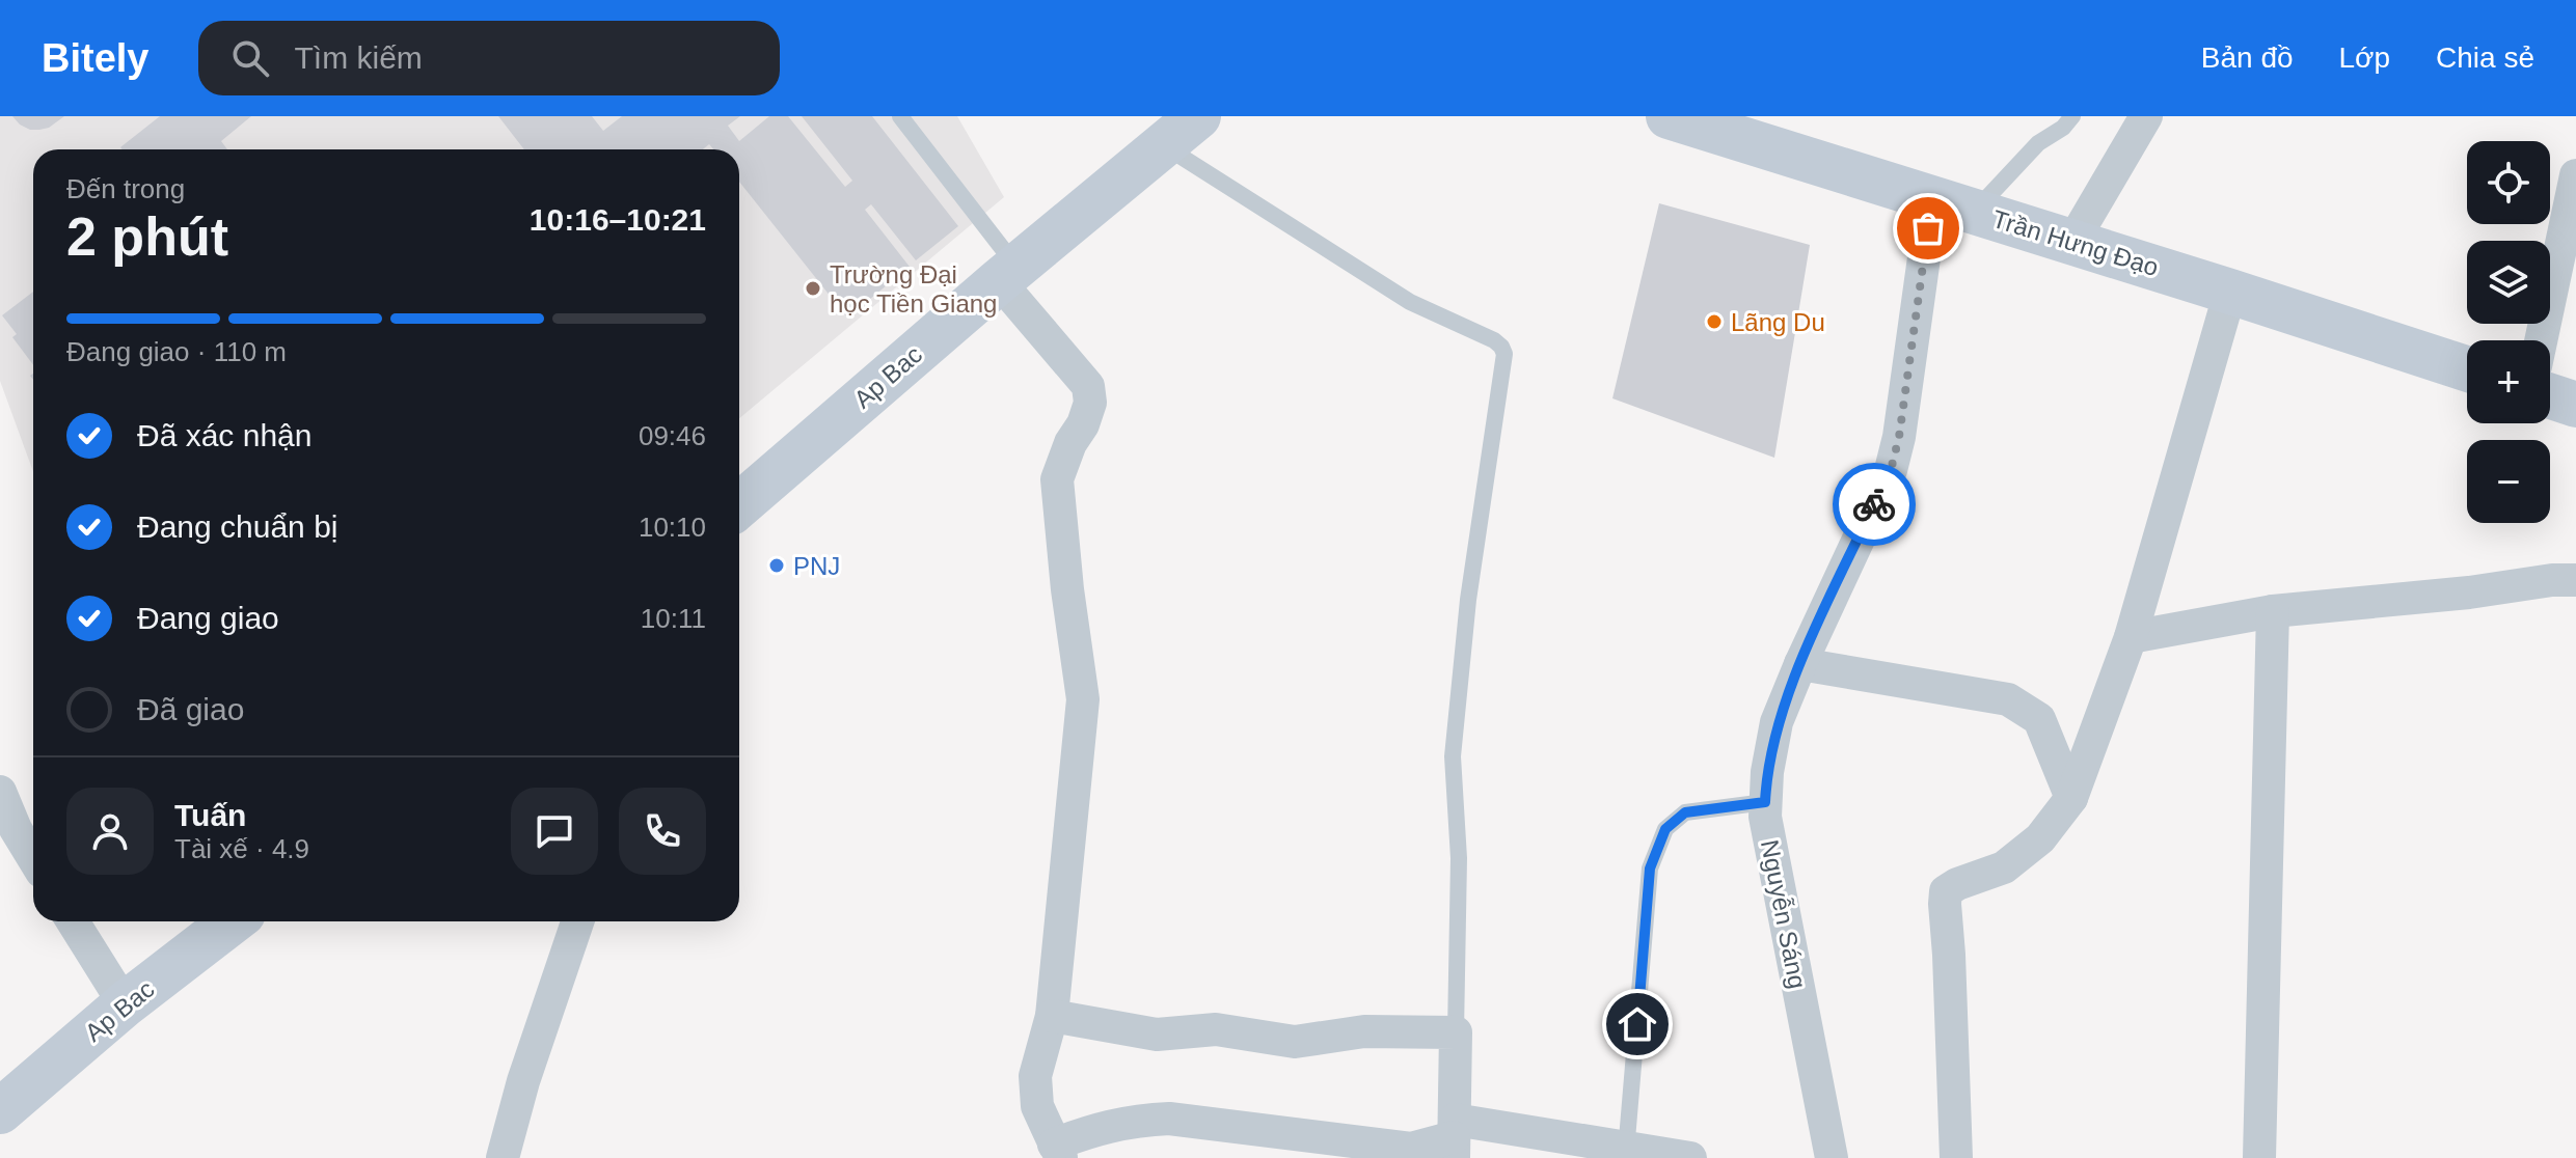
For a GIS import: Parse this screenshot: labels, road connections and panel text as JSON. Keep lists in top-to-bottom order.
{
  "streets": {
    "main road": ["Trần Hưng Đạo", "Ap Bac"],
    "street": ["Nguyễn Sáng"]
  },
  "crossings": [
    ["Trần Hưng Đạo", "Nguyễn Sáng"]
  ],
  "places": ["Trường Đại học Tiền Giang", "Lãng Du", "PNJ"],
  "page": {
    "header": "Bitely",
    "search": "Tìm kiếm",
    "nav": ["Bản đồ", "Lớp", "Chia sẻ"],
    "map_buttons": ["+", "−"],
    "heading": ["2 phút", "Đến trong", "10:16–10:21"],
    "panel": ["Tuấn", "Tài xế · 4.9"],
    "bar": "Đang giao · 110 m",
    "list": [
      ["Đã xác nhận", "09:46"],
      ["Đang chuẩn bị", "10:10"],
      ["Đang giao", "10:11"],
      "Đã giao"
    ]
  }
}
